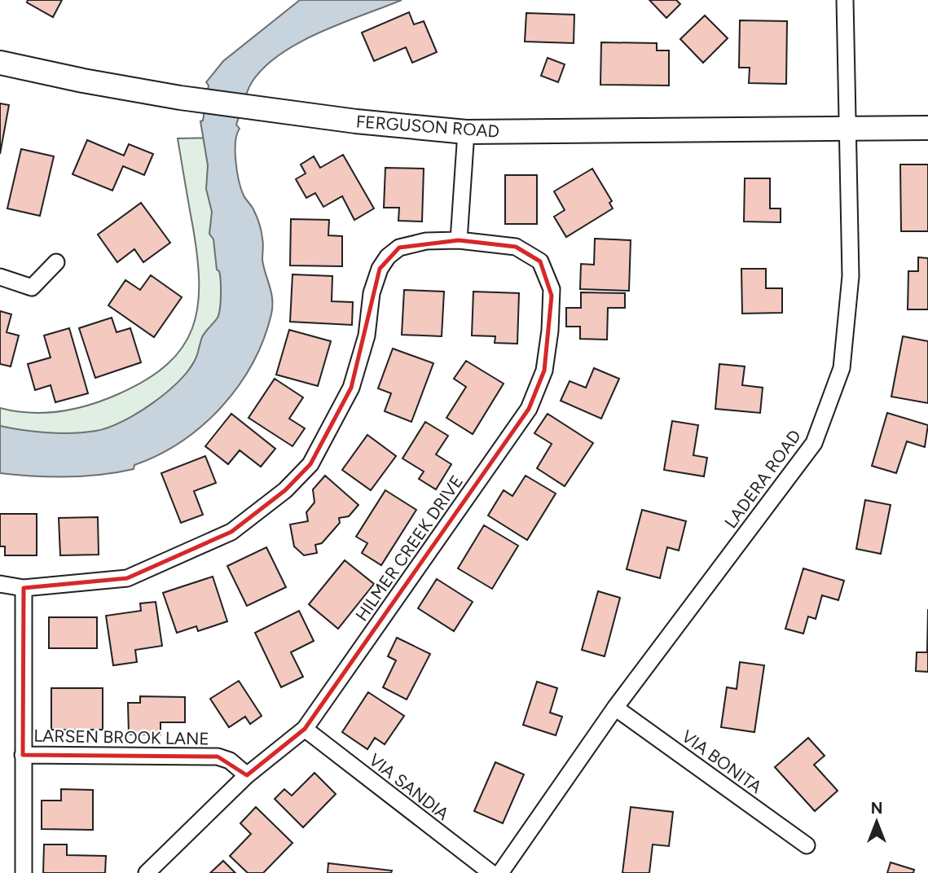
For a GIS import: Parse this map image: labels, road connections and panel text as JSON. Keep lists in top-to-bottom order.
{
  "streets": {
    "street": [
      "FERGUSON ROAD",
      "LADERA ROAD",
      "HILMER CREEK DRIVE",
      "LARSEN BROOK LANE",
      "VIA BONITA",
      "VIA SANDIA"
    ]
  },
  "crossings": [
    ["FERGUSON ROAD", "LADERA ROAD"],
    ["LADERA ROAD", "VIA BONITA"],
    ["HILMER CREEK DRIVE", "LARSEN BROOK LANE"],
    ["HILMER CREEK DRIVE", "VIA SANDIA"]
  ],
  "north": "top"
}
